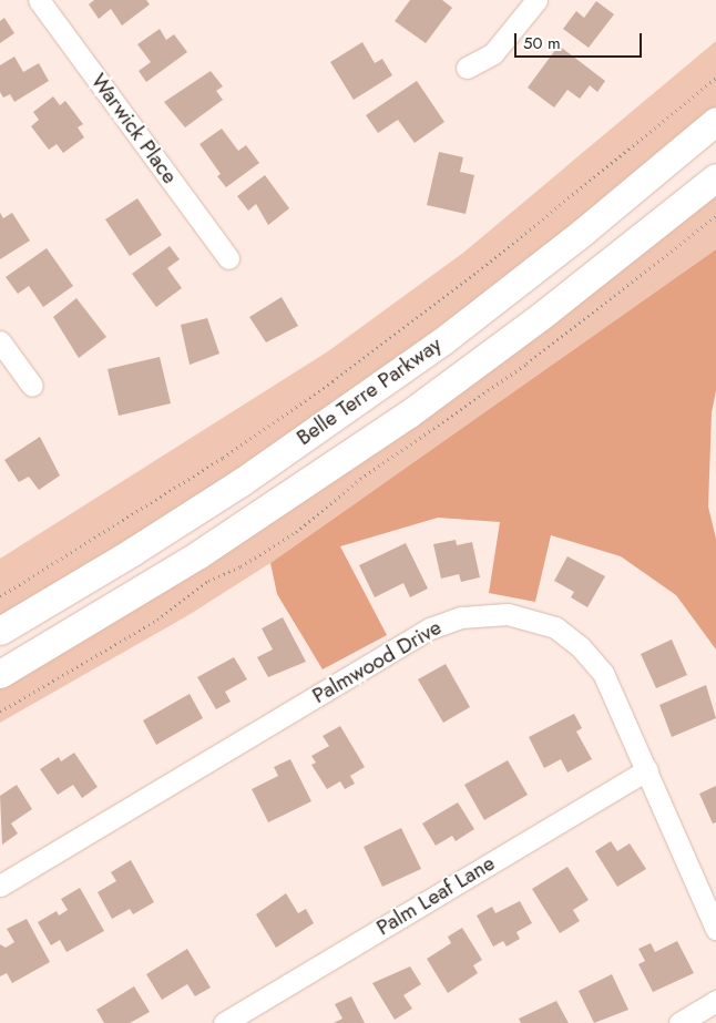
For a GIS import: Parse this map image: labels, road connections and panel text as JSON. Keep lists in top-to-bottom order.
{
  "streets": {
    "main road": ["Belle Terre Parkway"],
    "street": ["Warwick Place", "Palmwood Drive", "Palm Leaf Lane"]
  },
  "crossings": [
    ["Palmwood Drive", "Palm Leaf Lane"]
  ],
  "scale_bar": "50 m"
}
